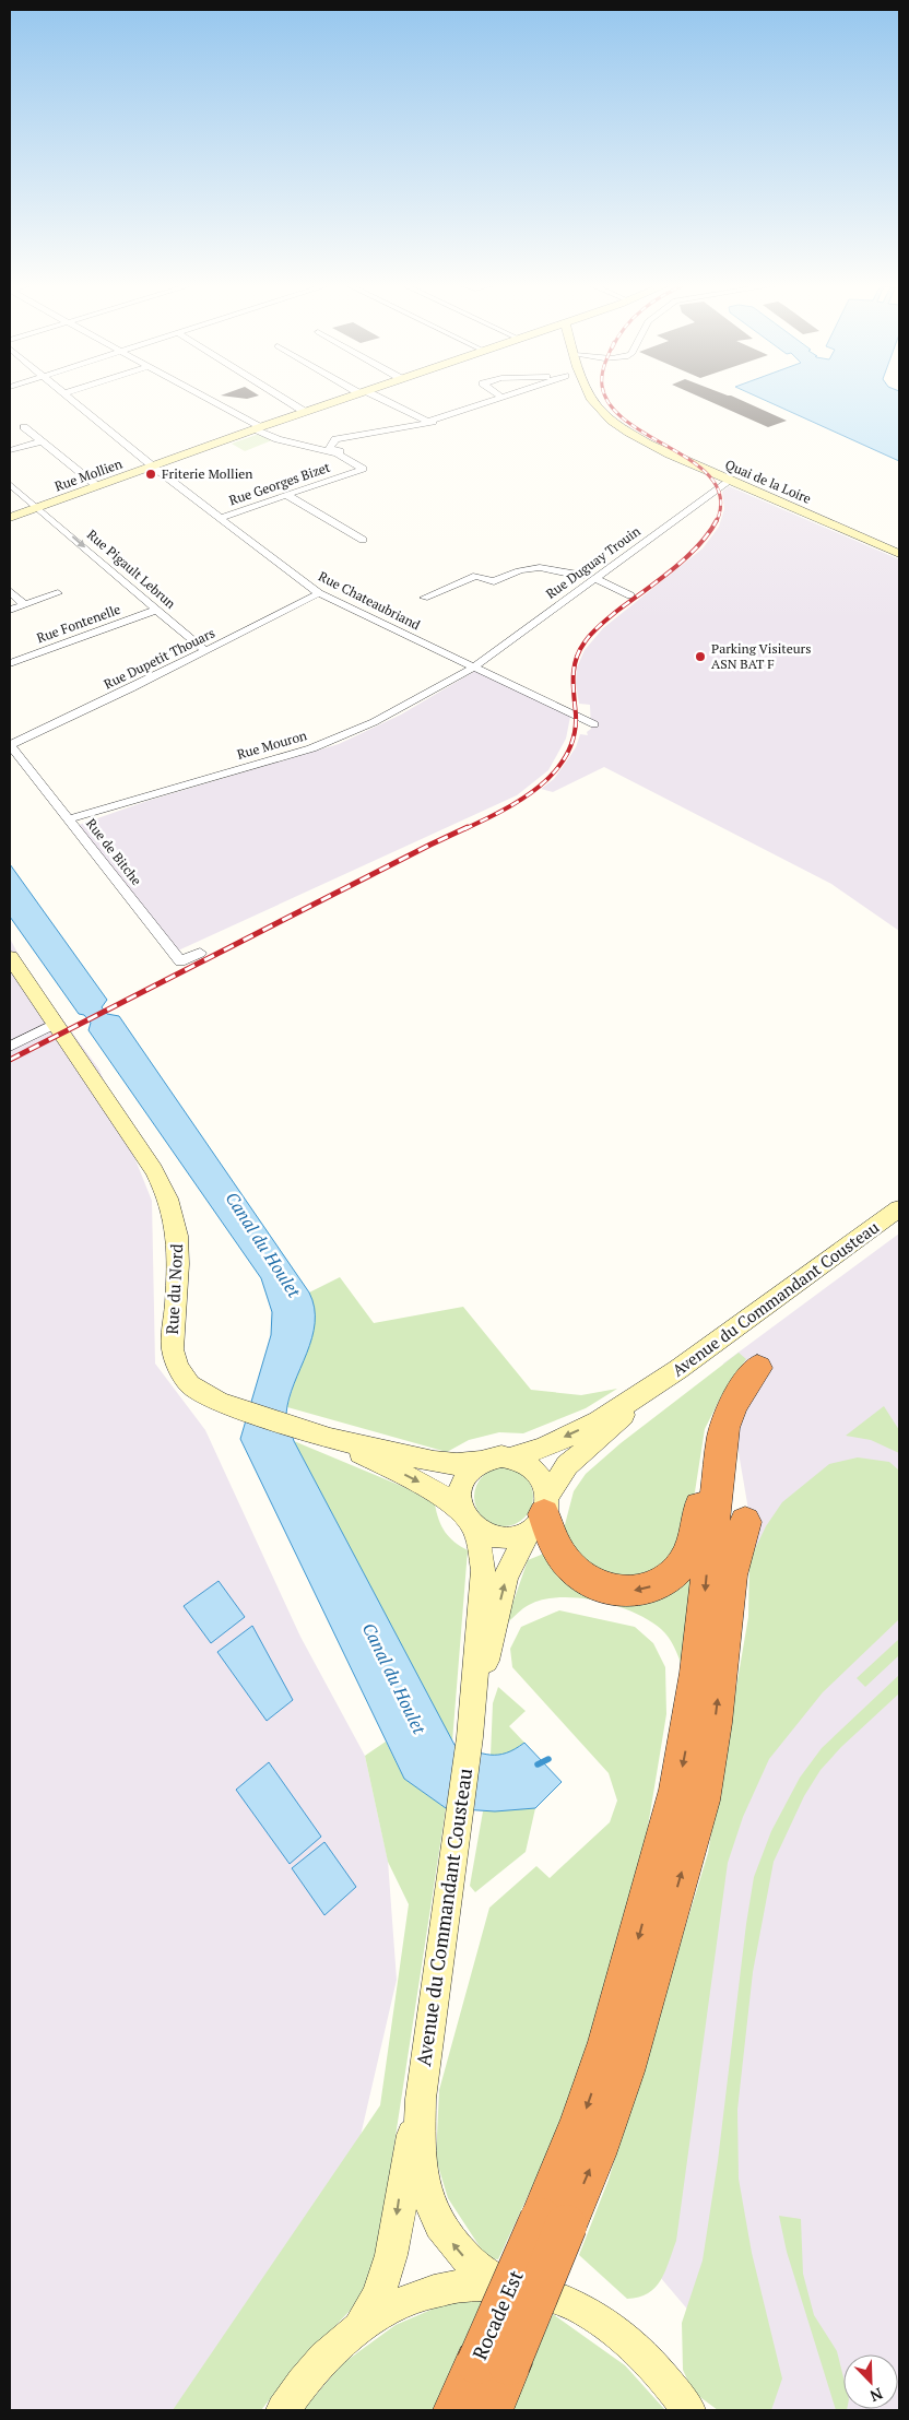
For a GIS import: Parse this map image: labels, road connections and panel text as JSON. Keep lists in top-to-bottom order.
{
  "streets": {
    "highway": ["Rocade Est"],
    "street": [
      "Rue Mollien",
      "Quai de la Loire",
      "Rue Georges Bizet",
      "Rue Duguay Trouin",
      "Rue Pigault Lebrun",
      "Rue Chateaubriand",
      "Rue Fontenelle",
      "Rue Dupetit Thouars",
      "Rue Mouron",
      "Rue de Bitche",
      "Rue du Nord",
      "Avenue du Commandant Cousteau"
    ]
  },
  "crossings": [
    ["Rue Mollien", "Rue Georges Bizet"],
    ["Rue Mollien", "Rue Pigault Lebrun"],
    ["Rue Mollien", "Rue Chateaubriand"],
    ["Quai de la Loire", "Rue Duguay Trouin"],
    ["Rue Georges Bizet", "Rue Chateaubriand"],
    ["Rue Duguay Trouin", "Rue Chateaubriand"],
    ["Rue Duguay Trouin", "Rue Mouron"],
    ["Rue Pigault Lebrun", "Rue Fontenelle"],
    ["Rue Pigault Lebrun", "Rue Dupetit Thouars"],
    ["Rue Chateaubriand", "Rue Dupetit Thouars"],
    ["Rue Chateaubriand", "Rue Mouron"],
    ["Rue Dupetit Thouars", "Rue de Bitche"],
    ["Rue Mouron", "Rue de Bitche"],
    ["Rue du Nord", "Avenue du Commandant Cousteau"]
  ],
  "water": ["Canal du Houlet"],
  "places": ["Friterie Mollien", "Parking Visiteurs ASN BAT F"],
  "north": "bottom right"
}
